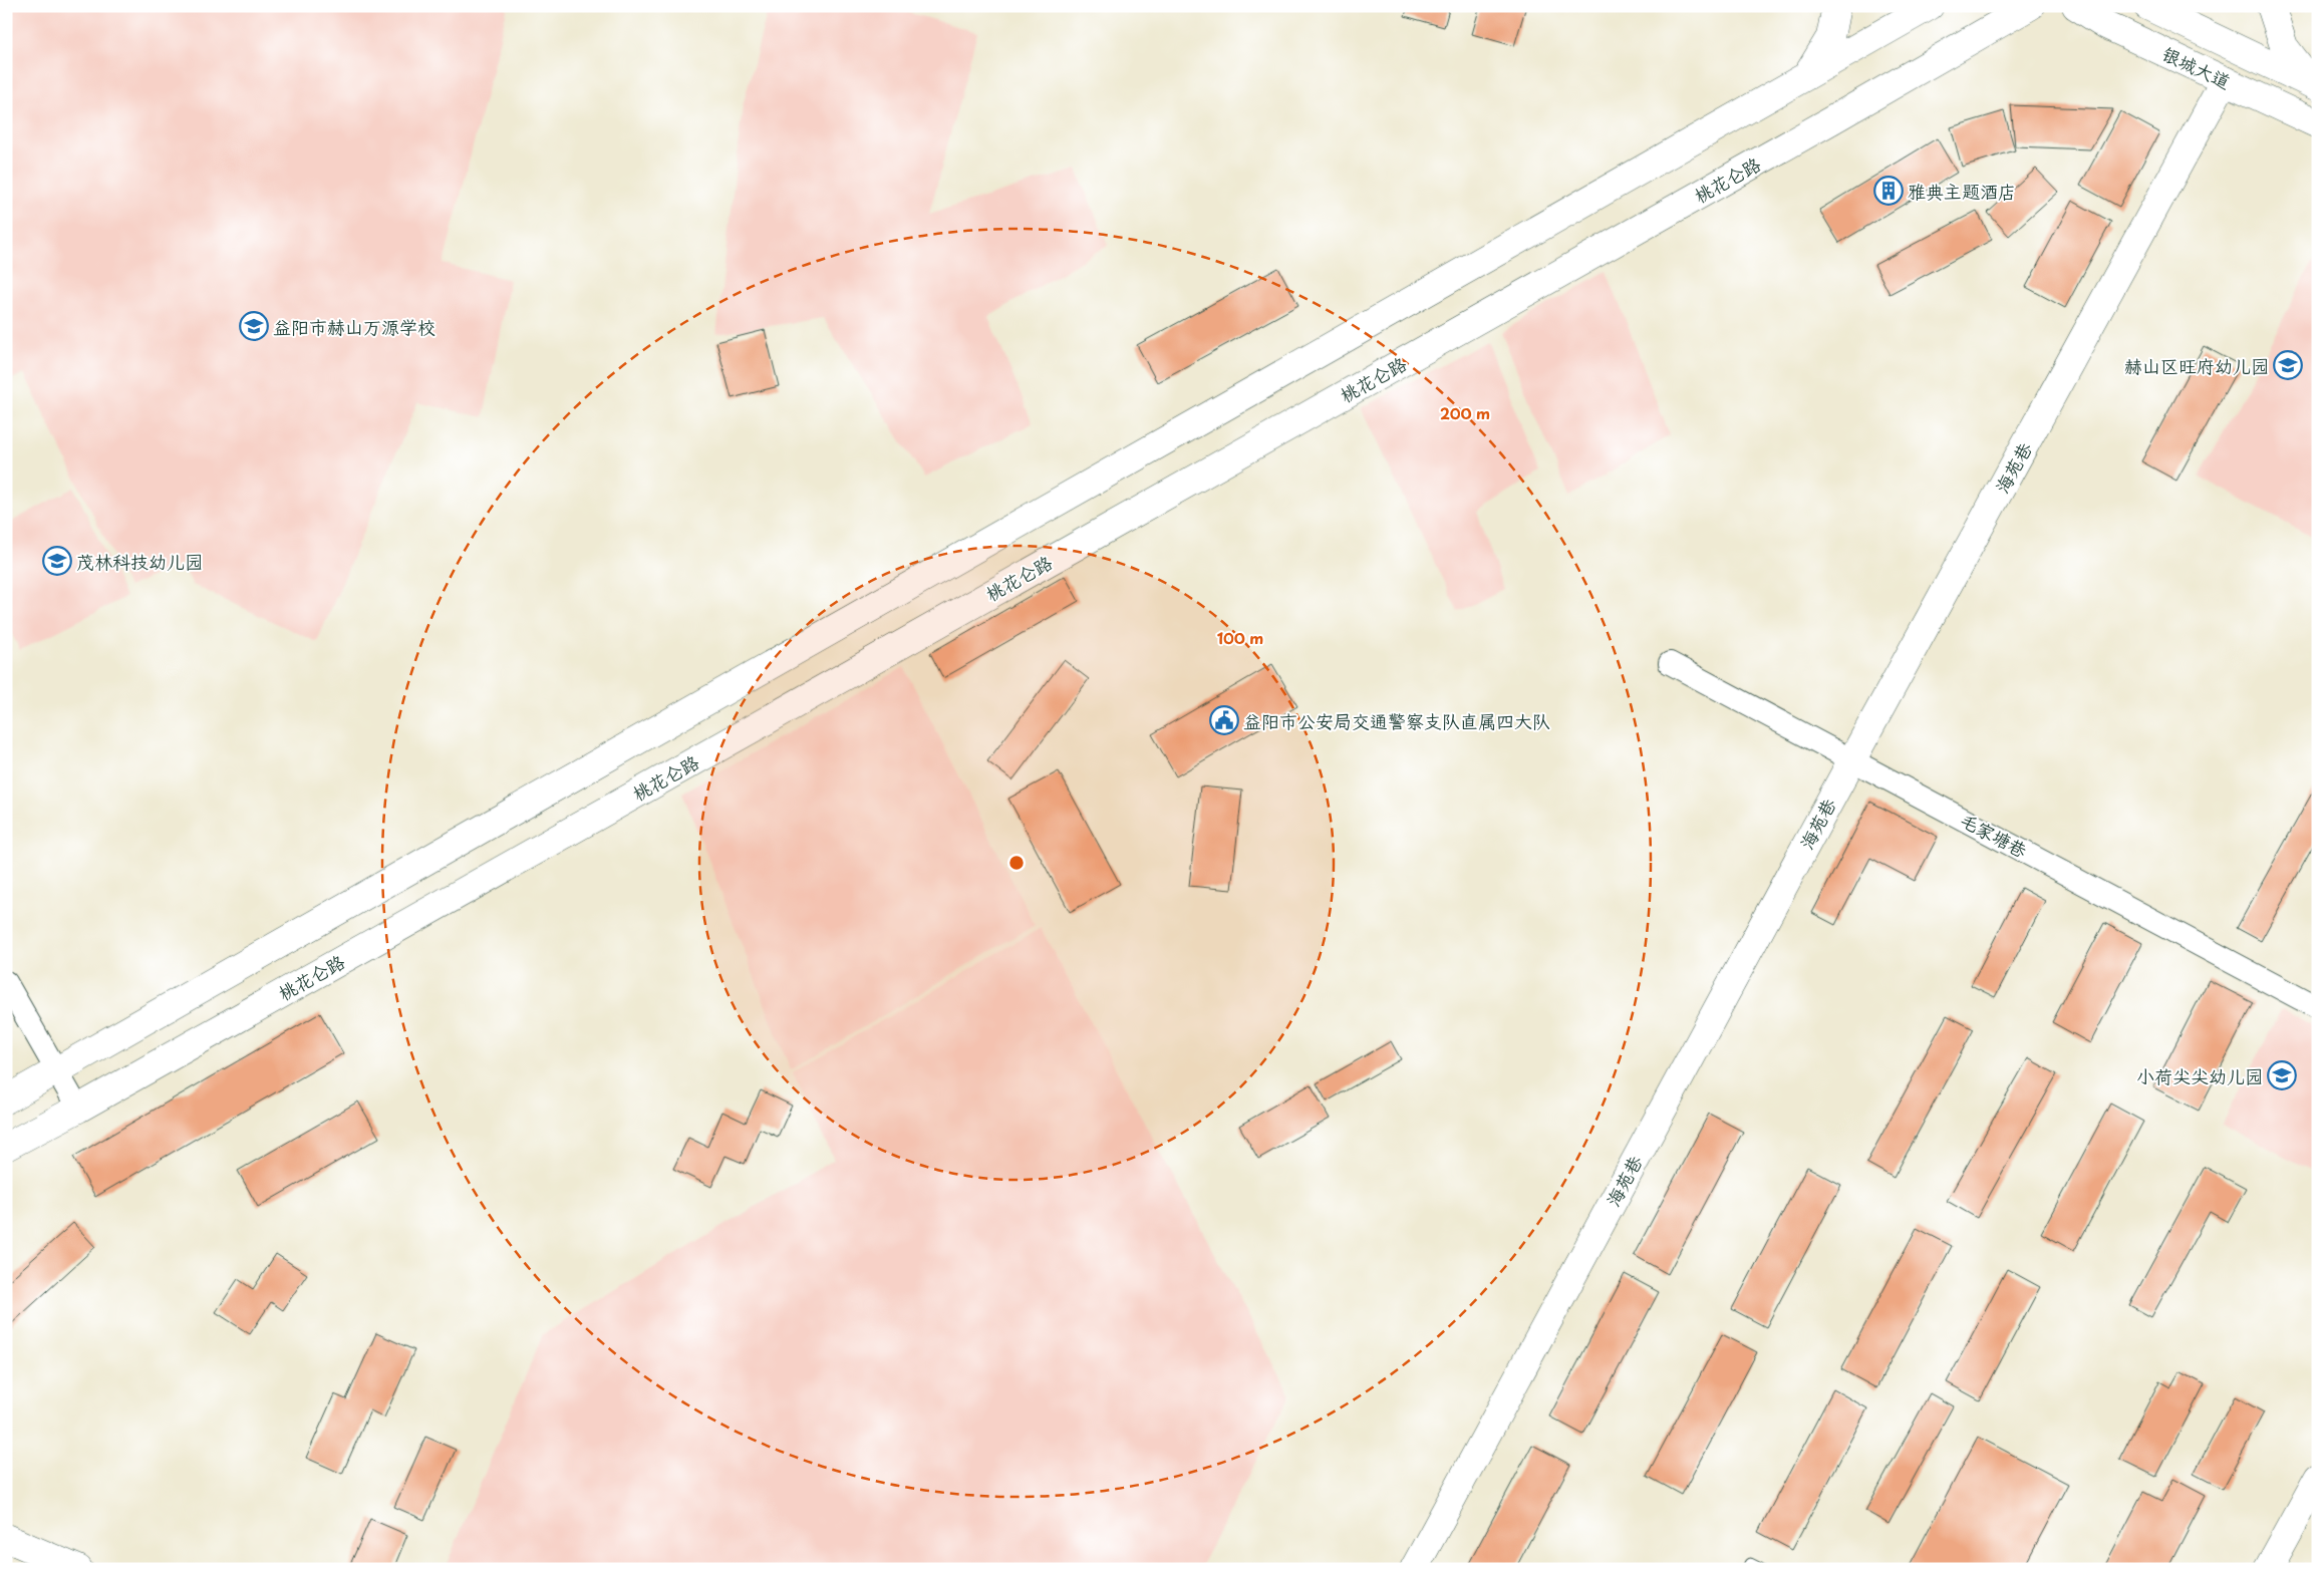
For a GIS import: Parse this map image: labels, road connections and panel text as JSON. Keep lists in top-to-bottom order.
{
  "streets": {
    "main road": ["银城大道", "桃花仑路", "海苑巷"],
    "street": ["毛家塘巷"]
  },
  "crossings": [
    ["银城大道", "海苑巷"],
    ["海苑巷", "毛家塘巷"]
  ],
  "places": {
    "building": ["雅典主题酒店"],
    "school or university": [
      "益阳市赫山万源学校",
      "赫山区旺府幼儿园",
      "茂林科技幼儿园",
      "小荷尖尖幼儿园"
    ],
    "public building": ["益阳市公安局交通警察支队直属四大队"]
  },
  "rings": ["200 m", "100 m"]
}
